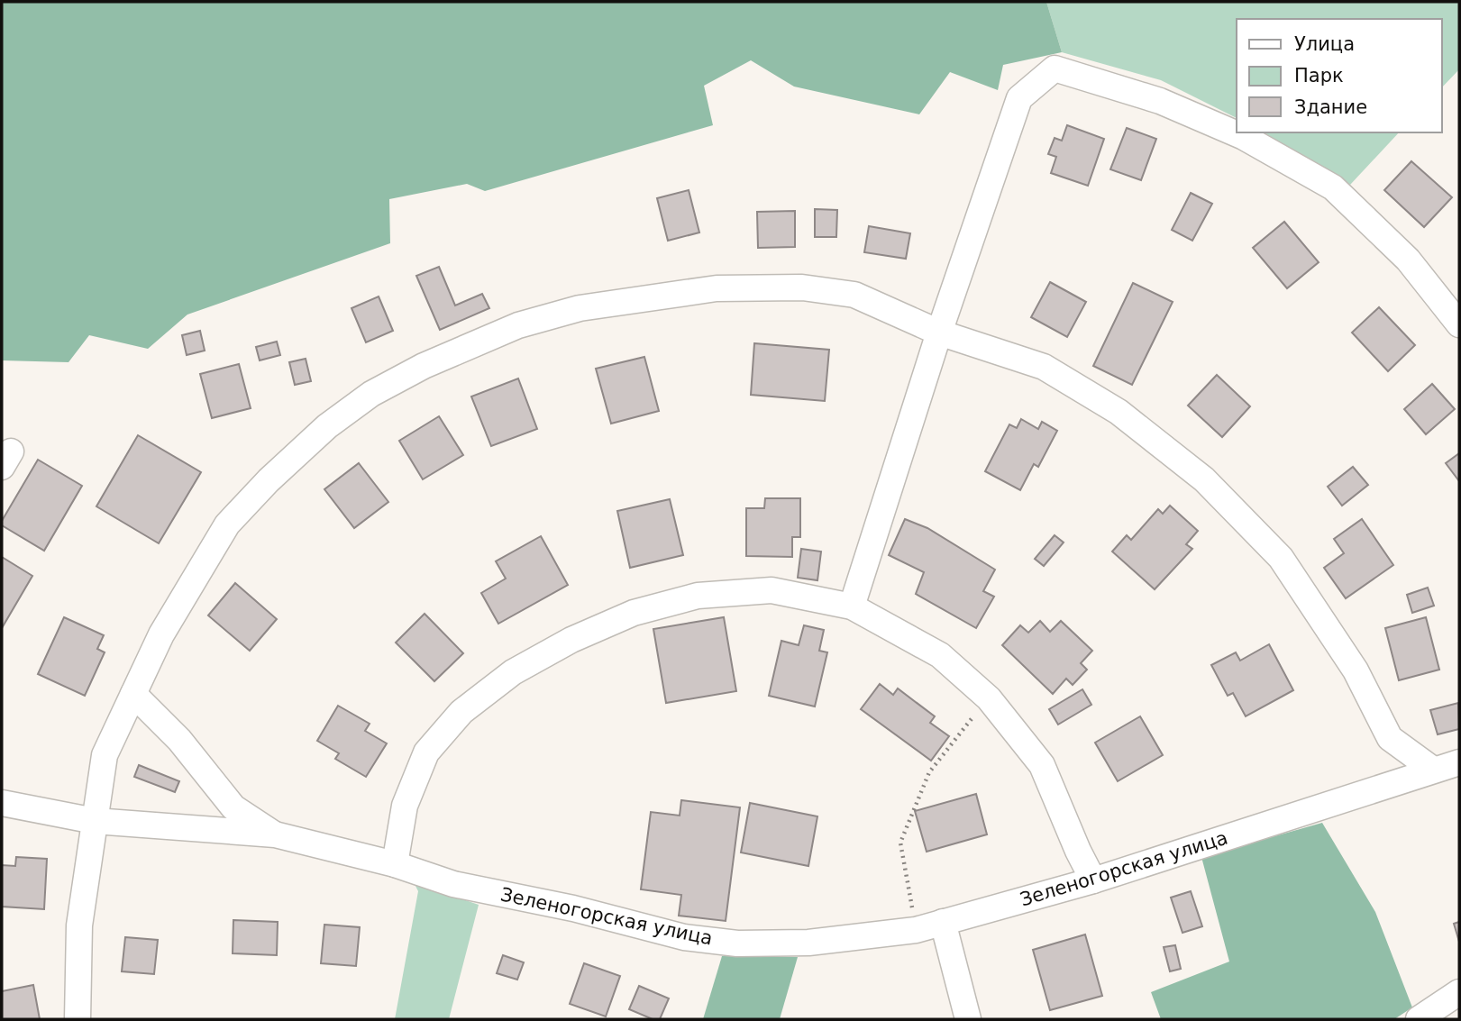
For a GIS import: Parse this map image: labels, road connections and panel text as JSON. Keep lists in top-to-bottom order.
{
  "streets": {
    "street": ["Зеленогорская улица"]
  },
  "legend": ["Улица", "Парк", "Здание"]
}
